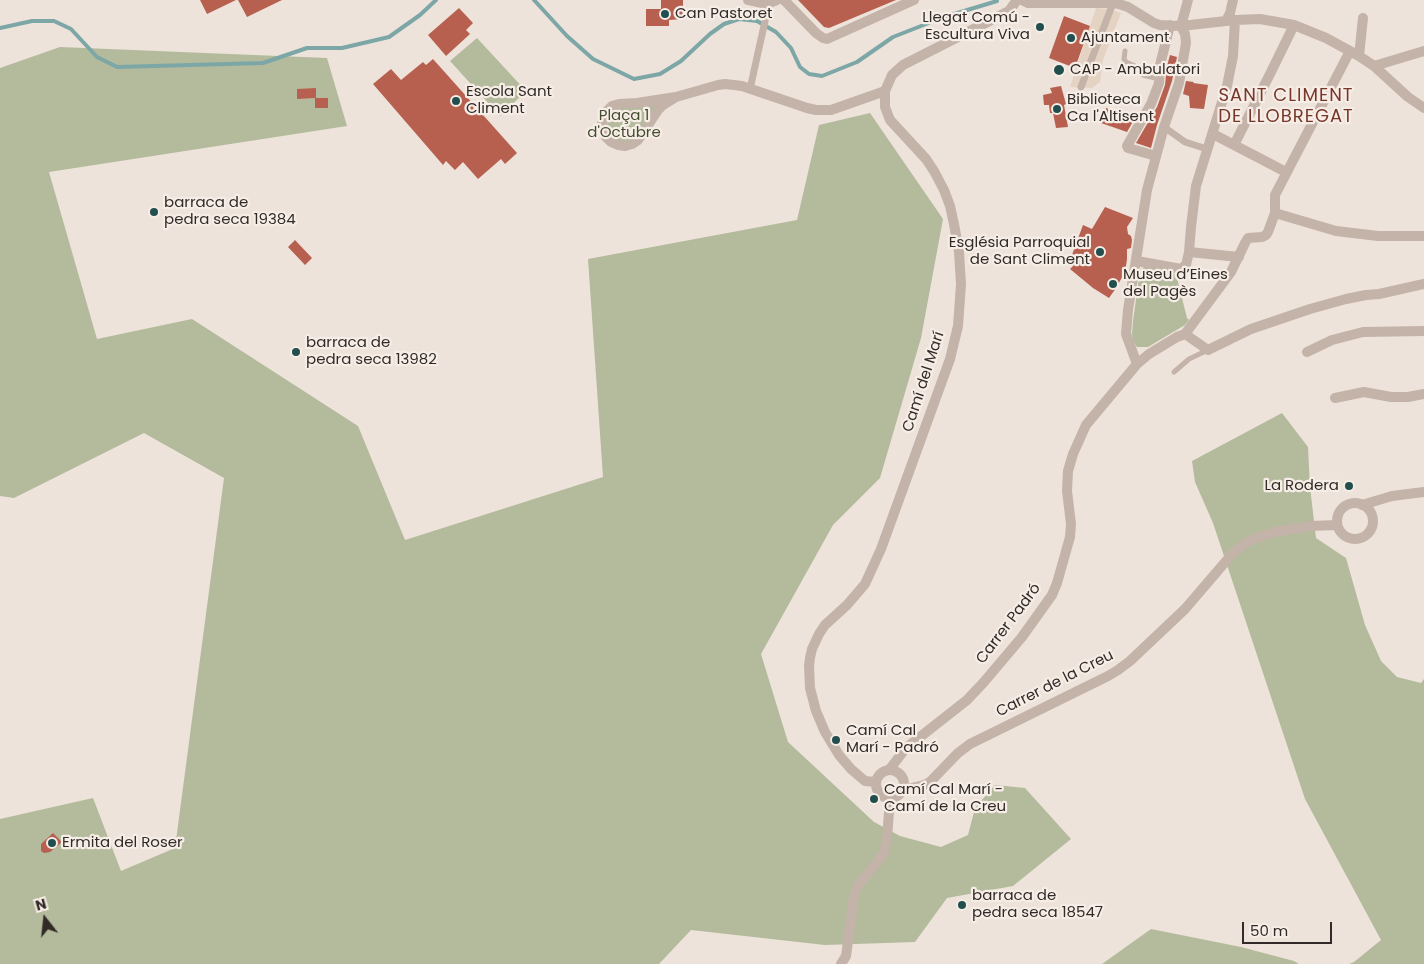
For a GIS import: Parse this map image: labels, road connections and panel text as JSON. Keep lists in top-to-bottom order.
{
  "streets": {
    "street": ["Camí del Marí", "Carrer Padró", "Carrer de la Creu"]
  },
  "crossings": [
    ["Camí del Marí", "Carrer Padró"],
    ["Camí del Marí", "Carrer de la Creu"],
    ["Carrer Padró", "Carrer de la Creu"]
  ],
  "districts": ["SANT CLIMENT DE LLOBREGAT"],
  "parks": ["Plaça 1 d'Octubre"],
  "places": [
    "Can Pastoret",
    "Llegat Comú - Escultura Viva",
    "Ajuntament",
    "CAP - Ambulatori",
    "Escola Sant Climent",
    "Biblioteca Ca l'Altisent",
    "barraca de pedra seca 19384",
    "Església Parroquial de Sant Climent",
    "Museu d’Eines del Pagès",
    "barraca de pedra seca 13982",
    "La Rodera",
    "Camí Cal Marí - Padró",
    "Camí Cal Marí - Camí de la Creu",
    "Ermita del Roser",
    "barraca de pedra seca 18547"
  ],
  "scale_bar": "50 m",
  "north": "top"
}
